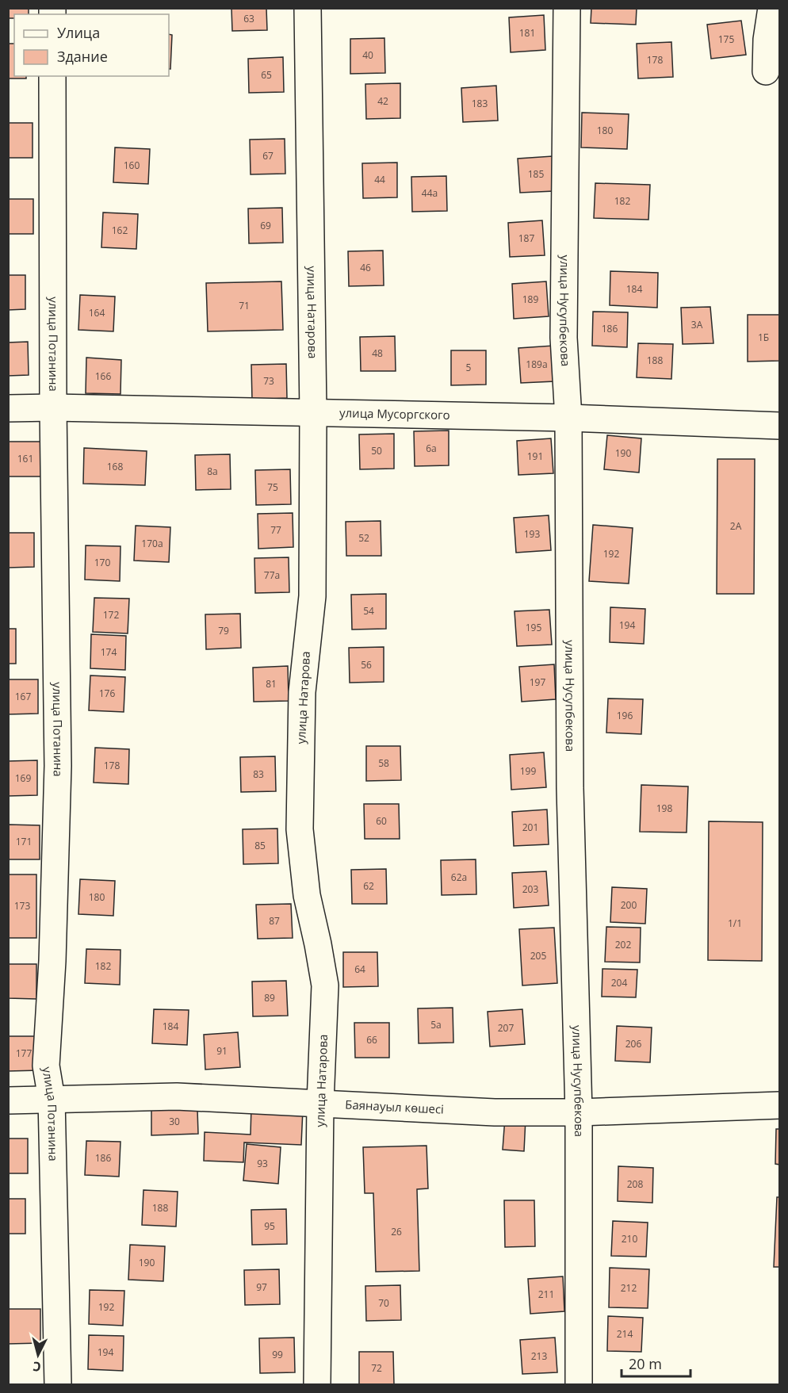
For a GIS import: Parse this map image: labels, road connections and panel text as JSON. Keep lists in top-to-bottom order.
{
  "streets": {
    "street": [
      "улица Нусупбекова",
      "улица Натарова",
      "улица Потанина",
      "улица Мусоргского",
      "Баянауыл көшесі"
    ]
  },
  "crossings": [
    ["улица Нусупбекова", "улица Мусоргского"],
    ["улица Нусупбекова", "Баянауыл көшесі"],
    ["улица Натарова", "улица Мусоргского"],
    ["улица Натарова", "Баянауыл көшесі"],
    ["улица Потанина", "улица Мусоргского"],
    ["улица Потанина", "Баянауыл көшесі"]
  ],
  "house_numbers": [
    "63",
    "181",
    "175",
    "40",
    "178",
    "65",
    "42",
    "183",
    "180",
    "67",
    "160",
    "185",
    "44",
    "44а",
    "182",
    "69",
    "162",
    "187",
    "46",
    "184",
    "189",
    "71",
    "164",
    "3А",
    "186",
    "1Б",
    "48",
    "188",
    "189а",
    "5",
    "166",
    "73",
    "6а",
    "50",
    "190",
    "191",
    "161",
    "168",
    "8а",
    "75",
    "2А",
    "77",
    "193",
    "52",
    "170а",
    "192",
    "170",
    "77а",
    "54",
    "172",
    "194",
    "195",
    "79",
    "174",
    "56",
    "197",
    "81",
    "176",
    "167",
    "196",
    "58",
    "178",
    "199",
    "83",
    "169",
    "198",
    "60",
    "201",
    "171",
    "85",
    "62а",
    "62",
    "203",
    "180",
    "200",
    "173",
    "87",
    "1/1",
    "202",
    "205",
    "182",
    "64",
    "204",
    "89",
    "5а",
    "184",
    "207",
    "66",
    "206",
    "91",
    "177",
    "30",
    "186",
    "93",
    "208",
    "188",
    "95",
    "26",
    "210",
    "190",
    "97",
    "212",
    "211",
    "70",
    "192",
    "214",
    "194",
    "99",
    "213",
    "72"
  ],
  "legend": ["Улица", "Здание"],
  "scale_bar": "20 m",
  "north": "bottom"
}
